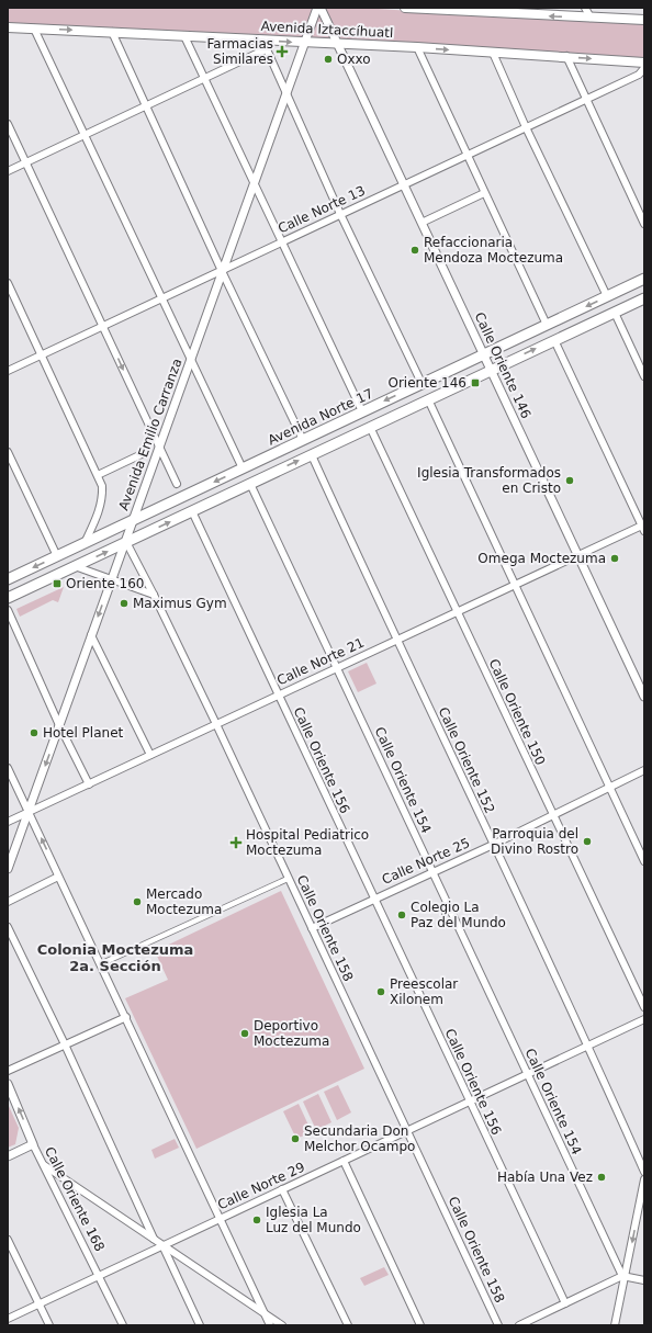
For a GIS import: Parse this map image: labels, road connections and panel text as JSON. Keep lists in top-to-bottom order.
{
  "streets": {
    "main road": ["Avenida Iztaccíhuatl", "Avenida Norte 17"],
    "street": [
      "Calle Norte 13",
      "Calle Oriente 146",
      "Avenida Emilio Carranza",
      "Calle Norte 21",
      "Calle Oriente 150",
      "Calle Oriente 156",
      "Calle Oriente 152",
      "Calle Oriente 154",
      "Calle Norte 25",
      "Calle Oriente 158",
      "Calle Norte 29",
      "Calle Oriente 168"
    ]
  },
  "crossings": [
    ["Avenida Iztaccíhuatl", "Calle Oriente 146"],
    ["Avenida Iztaccíhuatl", "Avenida Emilio Carranza"],
    ["Calle Norte 13", "Calle Oriente 146"],
    ["Calle Norte 13", "Avenida Emilio Carranza"],
    ["Calle Oriente 146", "Avenida Norte 17"],
    ["Calle Oriente 146", "Calle Norte 21"],
    ["Avenida Norte 17", "Avenida Emilio Carranza"],
    ["Avenida Emilio Carranza", "Calle Norte 21"],
    ["Avenida Emilio Carranza", "Calle Oriente 158"],
    ["Calle Norte 21", "Calle Oriente 150"],
    ["Calle Norte 21", "Calle Oriente 156"],
    ["Calle Norte 21", "Calle Oriente 152"],
    ["Calle Norte 21", "Calle Oriente 154"],
    ["Calle Norte 21", "Calle Oriente 158"],
    ["Calle Oriente 150", "Calle Norte 25"],
    ["Calle Oriente 156", "Calle Norte 25"],
    ["Calle Oriente 156", "Calle Norte 29"],
    ["Calle Oriente 152", "Calle Norte 25"],
    ["Calle Oriente 152", "Calle Norte 29"],
    ["Calle Oriente 154", "Calle Norte 25"],
    ["Calle Oriente 154", "Calle Norte 29"],
    ["Calle Norte 25", "Calle Oriente 158"],
    ["Calle Oriente 158", "Calle Norte 29"],
    ["Calle Norte 29", "Calle Oriente 168"]
  ],
  "districts": ["Colonia Moctezuma 2a. Sección"],
  "places": {
    "health": ["Farmacias Similares", "Hospital Pediatrico Moctezuma"],
    "other": [
      "Oxxo",
      "Refaccionaria Mendoza Moctezuma",
      "Iglesia Transformados en Cristo",
      "Omega Moctezuma",
      "Maximus Gym",
      "Hotel Planet",
      "Parroquia del Divino Rostro",
      "Mercado Moctezuma",
      "Colegio La Paz del Mundo",
      "Preescolar Xilonem",
      "Deportivo Moctezuma",
      "Secundaria Don Melchor Ocampo",
      "Había Una Vez",
      "Iglesia La Luz del Mundo"
    ],
    "transit": ["Oriente 146", "Oriente 160"]
  }
}
